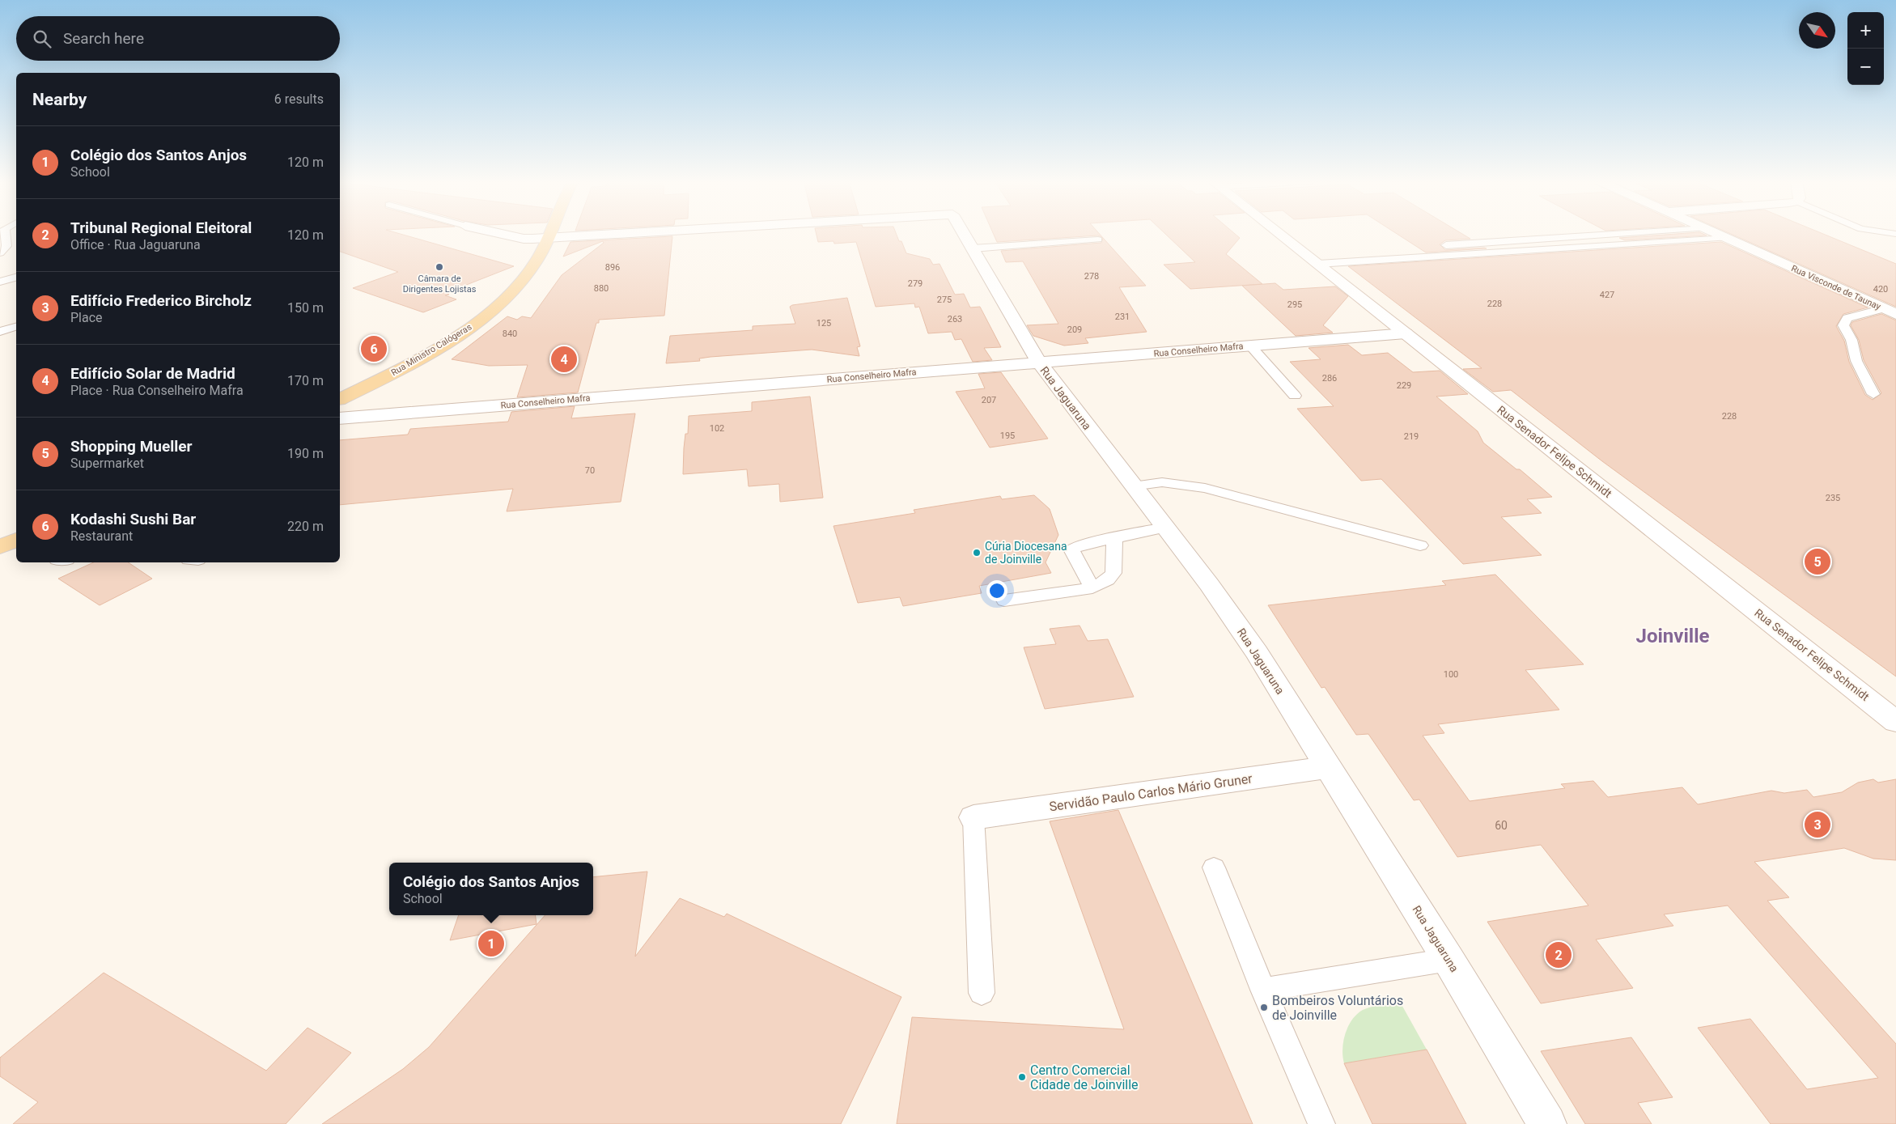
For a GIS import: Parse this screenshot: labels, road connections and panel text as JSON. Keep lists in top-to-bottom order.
{
  "streets": {
    "main road": ["Rua Ministro Calógeras"],
    "street": [
      "Rua Visconde de Taunay",
      "Rua Conselheiro Mafra",
      "Rua Jaguaruna",
      "Rua Senador Felipe Schmidt",
      "Servidão Paulo Carlos Mário Gruner"
    ]
  },
  "crossings": [
    ["Rua Ministro Calógeras", "Rua Jaguaruna"],
    ["Rua Conselheiro Mafra", "Rua Jaguaruna"],
    ["Rua Conselheiro Mafra", "Rua Senador Felipe Schmidt"],
    ["Rua Jaguaruna", "Servidão Paulo Carlos Mário Gruner"]
  ],
  "districts": ["Joinville"],
  "places": [
    "Câmara de Dirigentes Lojistas",
    "Cúria Diocesana de Joinville",
    "Bombeiros Voluntários de Joinville",
    "Centro Comercial Cidade de Joinville"
  ],
  "house_numbers": [
    "896",
    "278",
    "279",
    "880",
    "420",
    "427",
    "275",
    "228",
    "295",
    "231",
    "263",
    "125",
    "209",
    "840",
    "286",
    "229",
    "207",
    "228",
    "102",
    "195",
    "219",
    "70",
    "235",
    "100",
    "60"
  ],
  "north": "bottom right",
  "page": {
    "map_buttons": ["+", "−"],
    "search": "Search here",
    "heading": ["Nearby", "6 results"],
    "list": [
      {
        "mark": "1",
        "name": "Colégio dos Santos Anjos",
        "note": "School",
        "value": "120 m"
      },
      {
        "mark": "2",
        "name": "Tribunal Regional Eleitoral",
        "note": "Office · Rua Jaguaruna",
        "value": "120 m"
      },
      {
        "mark": "3",
        "name": "Edifício Frederico Bircholz",
        "note": "Place",
        "value": "150 m"
      },
      {
        "mark": "4",
        "name": "Edifício Solar de Madrid",
        "note": "Place · Rua Conselheiro Mafra",
        "value": "170 m"
      },
      {
        "mark": "5",
        "name": "Shopping Mueller",
        "note": "Supermarket",
        "value": "190 m"
      },
      {
        "mark": "6",
        "name": "Kodashi Sushi Bar",
        "note": "Restaurant",
        "value": "220 m"
      }
    ],
    "pins": [
      "6",
      "4",
      "5",
      "3",
      "1",
      "2"
    ],
    "popup": ["Colégio dos Santos Anjos", "School"]
  }
}
